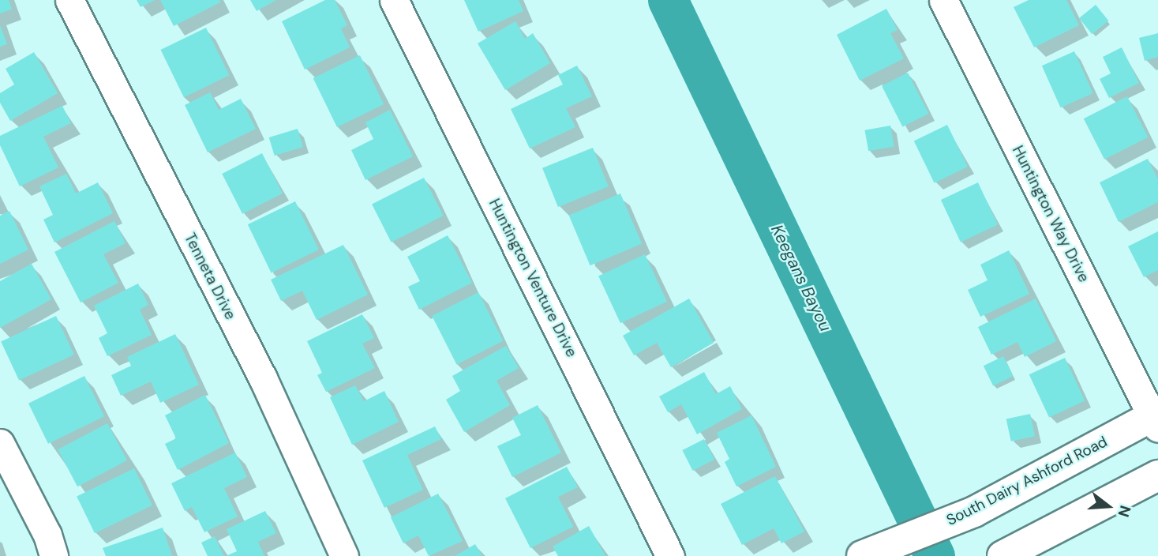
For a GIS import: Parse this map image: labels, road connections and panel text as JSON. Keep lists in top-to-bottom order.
{
  "streets": {
    "main road": ["South Dairy Ashford Road"],
    "street": ["Huntington Way Drive", "Tenneta Drive", "Huntington Venture Drive"]
  },
  "crossings": [
    ["Huntington Way Drive", "South Dairy Ashford Road"]
  ],
  "water": ["Keegans Bayou"],
  "north": "right"
}
